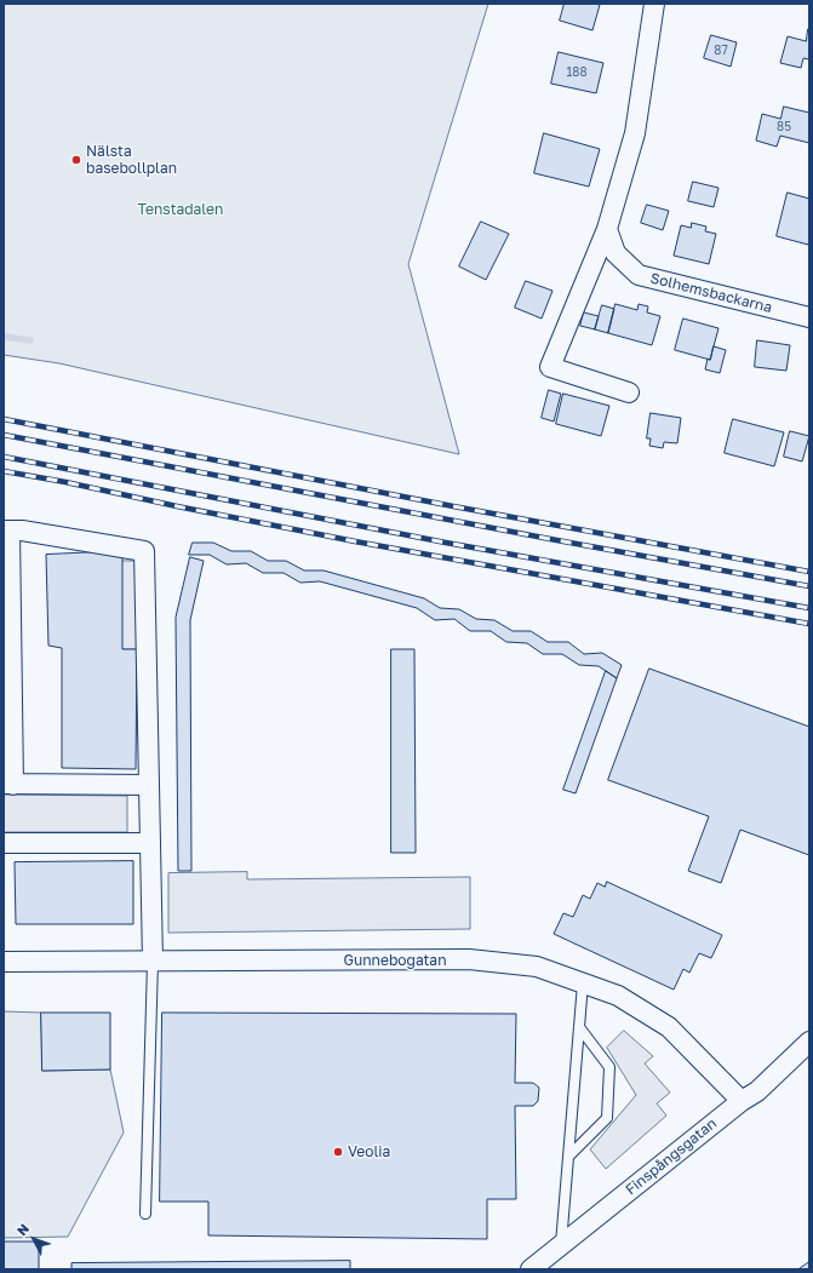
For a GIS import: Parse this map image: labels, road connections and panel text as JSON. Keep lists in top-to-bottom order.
{
  "streets": {
    "street": ["Solhemsbackarna", "Gunnebogatan", "Finspångsgatan"]
  },
  "crossings": [
    ["Gunnebogatan", "Finspångsgatan"]
  ],
  "parks": ["Tenstadalen"],
  "places": ["Nälsta basebollplan", "Veolia"],
  "house_numbers": ["87", "188", "85"],
  "north": "top left"
}
